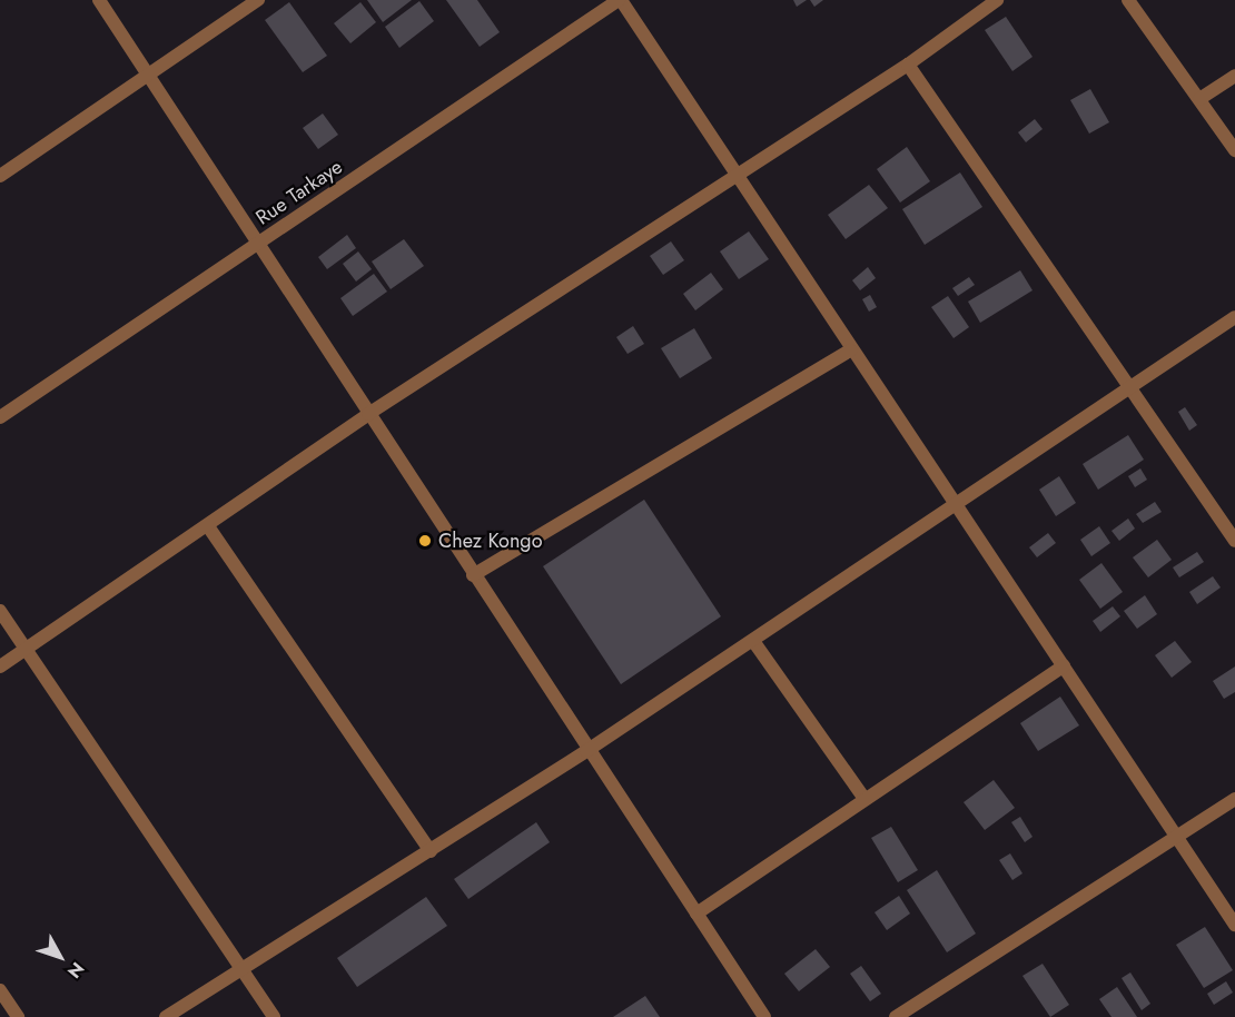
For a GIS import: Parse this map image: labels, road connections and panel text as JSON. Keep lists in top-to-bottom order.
{
  "streets": {
    "street": ["Rue Tarkaye"]
  },
  "places": ["Chez Kongo"],
  "north": "bottom right"
}
